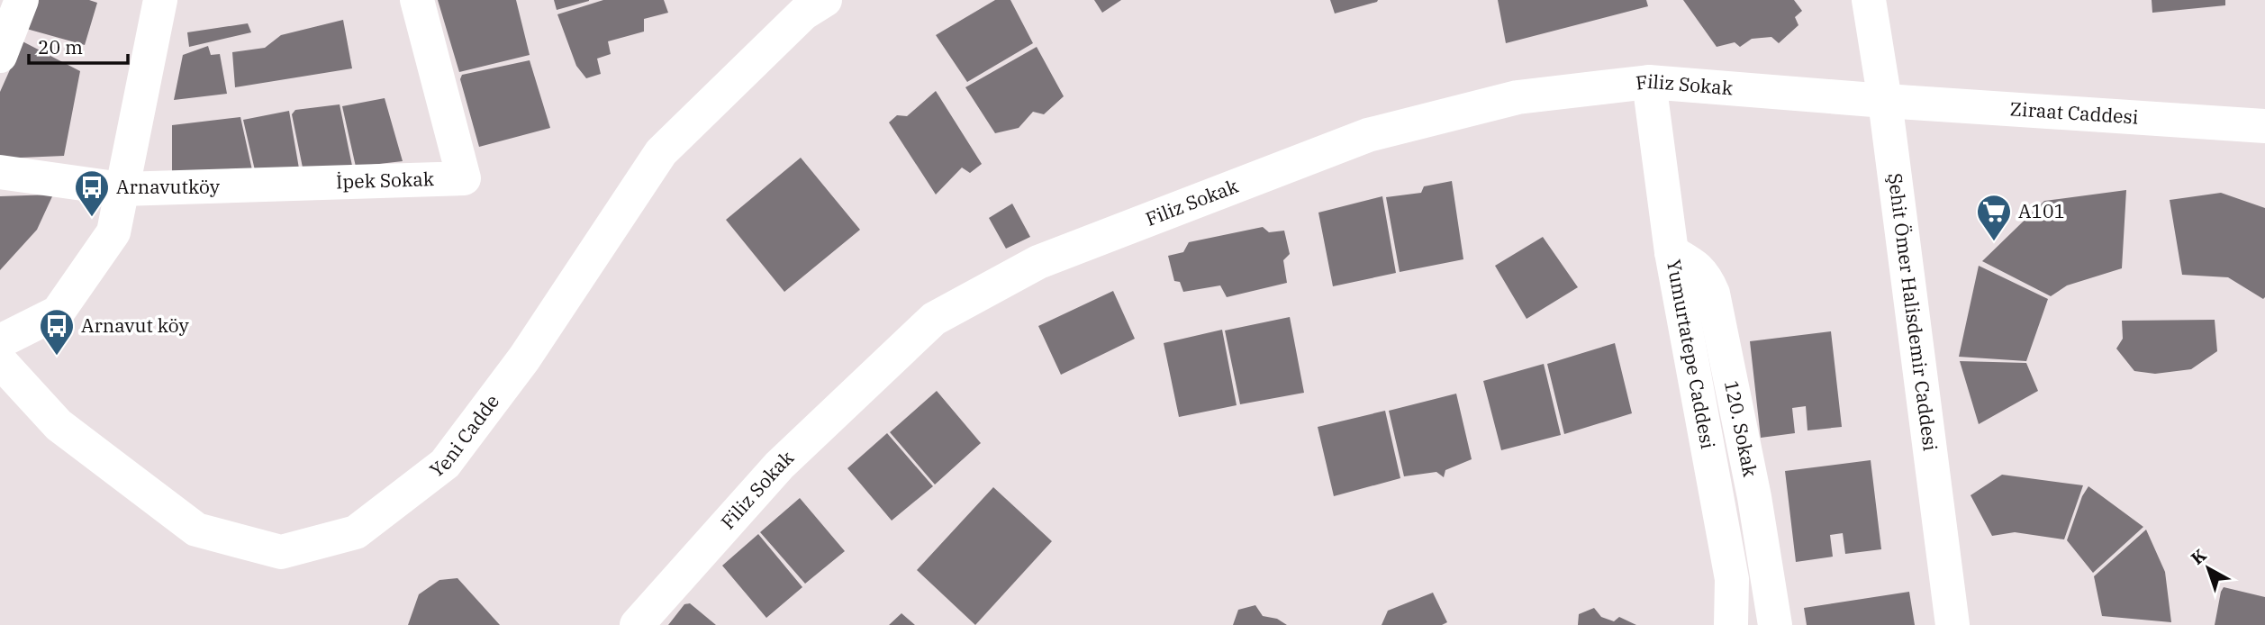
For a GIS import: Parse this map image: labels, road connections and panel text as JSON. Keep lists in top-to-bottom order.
{
  "streets": {
    "street": [
      "Filiz Sokak",
      "Ziraat Caddesi",
      "İpek Sokak",
      "Şehit Ömer Halisdemir Caddesi",
      "Yumurtatepe Caddesi",
      "120. Sokak",
      "Yeni Cadde"
    ]
  },
  "crossings": [
    ["Filiz Sokak", "Ziraat Caddesi"],
    ["Filiz Sokak", "Şehit Ömer Halisdemir Caddesi"],
    ["Filiz Sokak", "Yumurtatepe Caddesi"],
    ["Ziraat Caddesi", "Şehit Ömer Halisdemir Caddesi"],
    ["Yumurtatepe Caddesi", "120. Sokak"]
  ],
  "places": {
    "bus stop": ["Arnavutköy", "Arnavut köy"],
    "supermarket": ["A101"]
  },
  "scale_bar": "20 m",
  "north": "top left"
}
